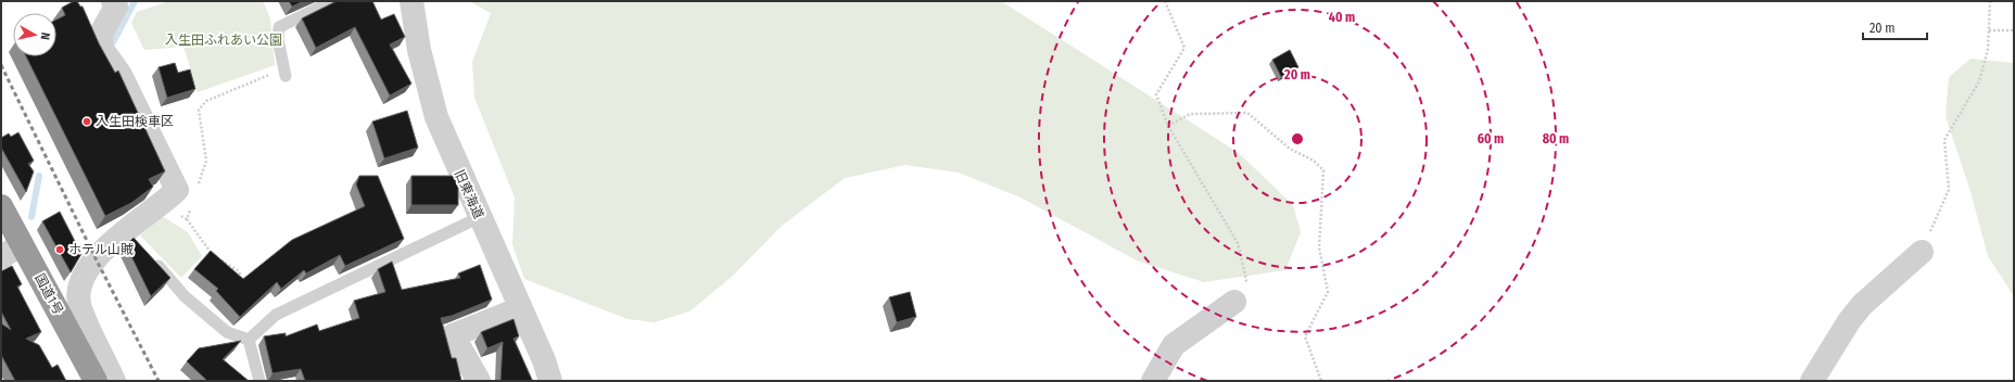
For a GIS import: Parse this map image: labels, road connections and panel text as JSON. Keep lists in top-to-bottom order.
{
  "streets": {
    "highway": ["国道1号"],
    "street": ["旧東海道"]
  },
  "parks": ["入生田ふれあい公園"],
  "places": ["入生田検車区", "ホテル山賊"],
  "scale_bar": "20 m",
  "north": "right",
  "rings": [
    "40 m",
    "20 m",
    "60 m",
    "80 m"
  ]
}
